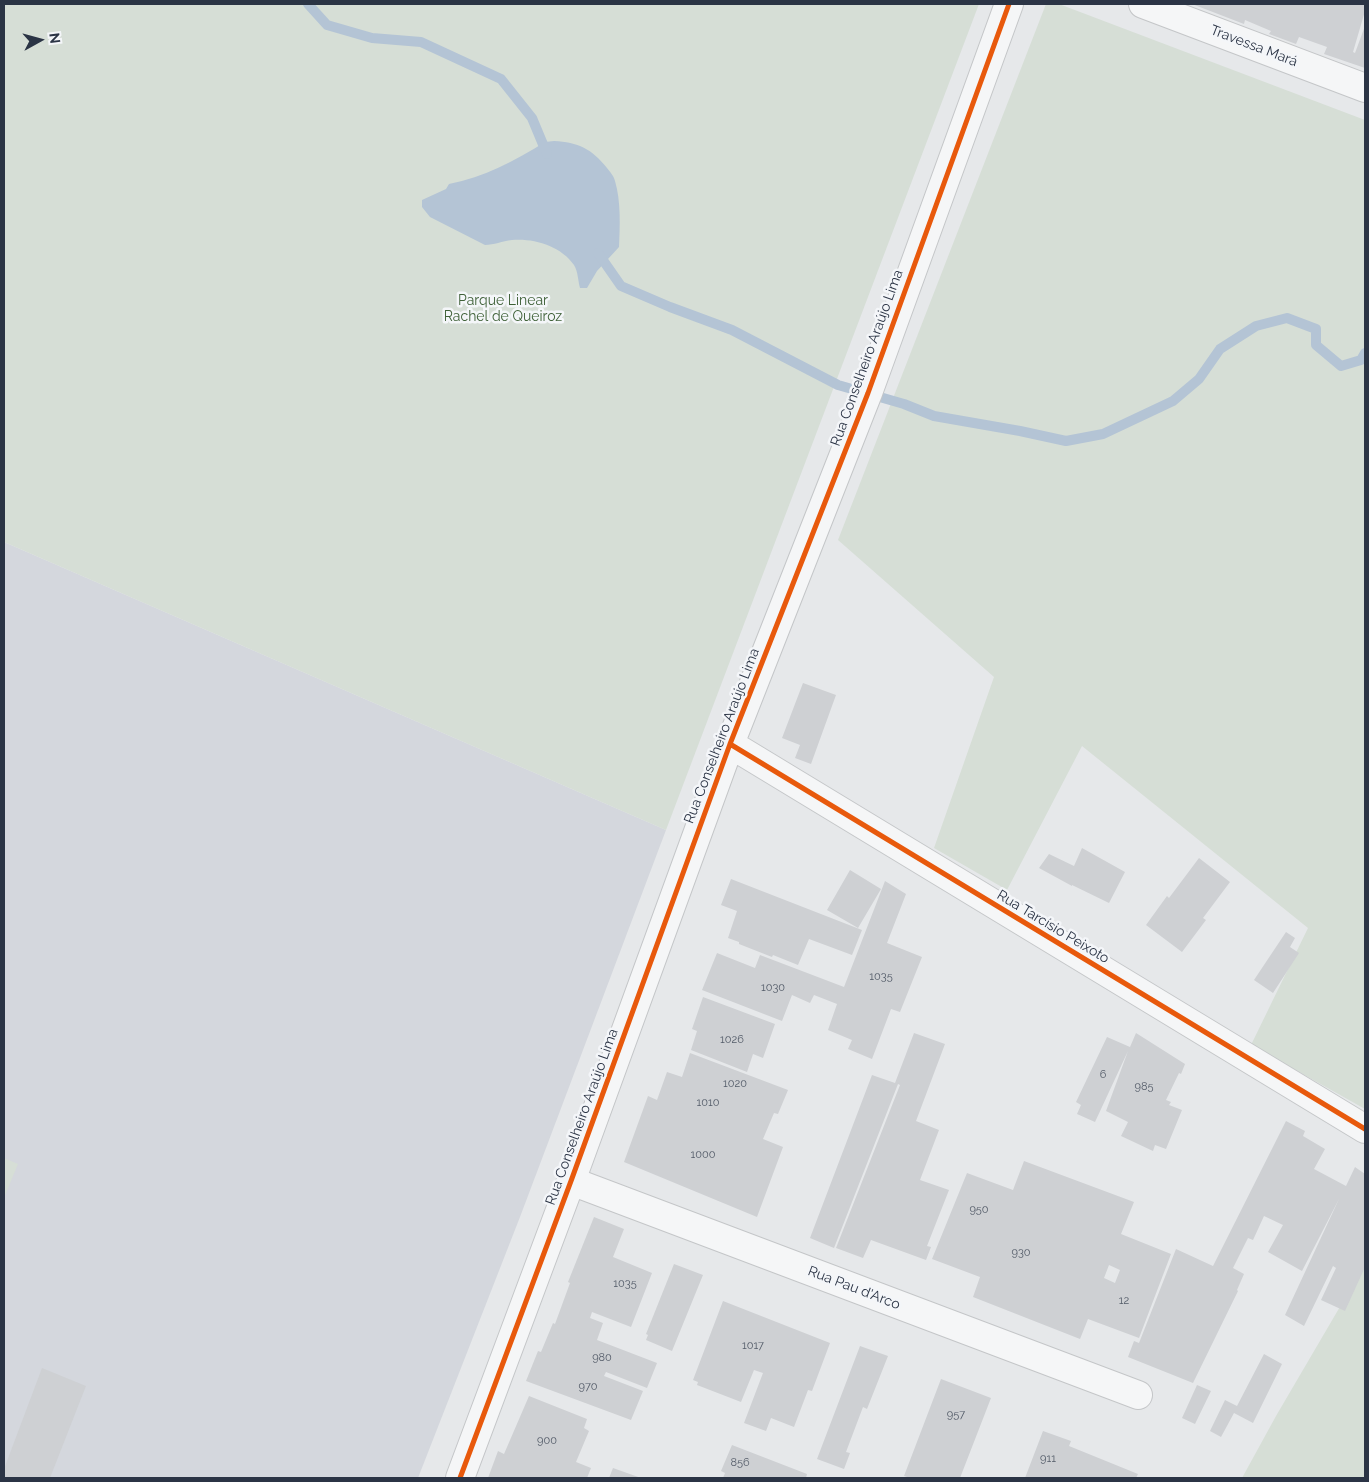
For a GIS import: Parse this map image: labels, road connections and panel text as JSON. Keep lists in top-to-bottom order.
{
  "streets": {
    "street": [
      "Travessa Mará",
      "Rua Conselheiro Araújo Lima",
      "Rua Tarcísio Peixoto",
      "Rua Pau d'Arco"
    ]
  },
  "crossings": [
    ["Rua Conselheiro Araújo Lima", "Rua Tarcísio Peixoto"],
    ["Rua Conselheiro Araújo Lima", "Rua Pau d'Arco"]
  ],
  "parks": ["Parque Linear Rachel de Queiroz"],
  "house_numbers": [
    "1035",
    "1030",
    "1026",
    "6",
    "1020",
    "985",
    "1010",
    "1000",
    "950",
    "930",
    "1035",
    "12",
    "1017",
    "980",
    "970",
    "957",
    "900",
    "911",
    "856"
  ],
  "north": "right"
}
